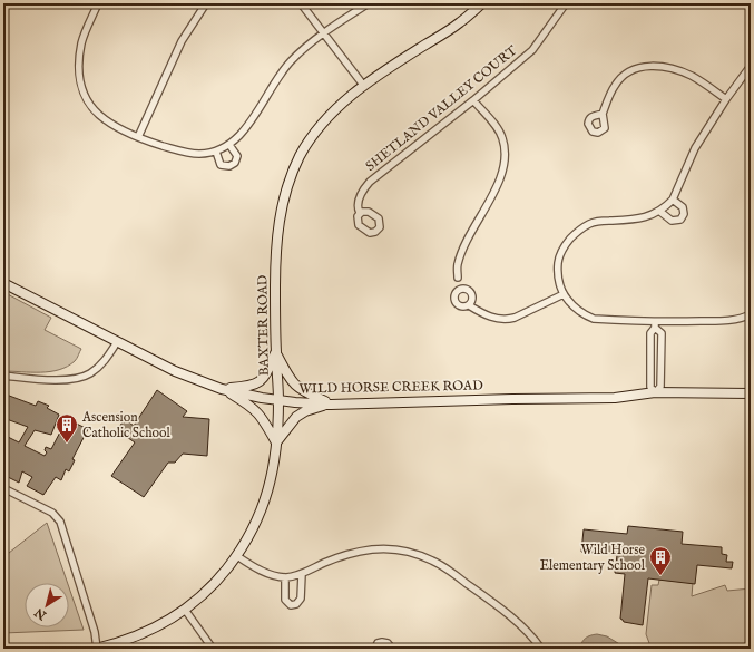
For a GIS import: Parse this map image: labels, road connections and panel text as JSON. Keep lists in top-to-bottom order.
{
  "streets": {
    "main road": ["BAXTER ROAD", "WILD HORSE CREEK ROAD"],
    "street": ["SHETLAND VALLEY COURT"]
  },
  "crossings": [
    ["BAXTER ROAD", "WILD HORSE CREEK ROAD"]
  ],
  "places": {
    "building": ["Ascension Catholic School", "Wild Horse Elementary School"]
  },
  "north": "bottom left"
}
